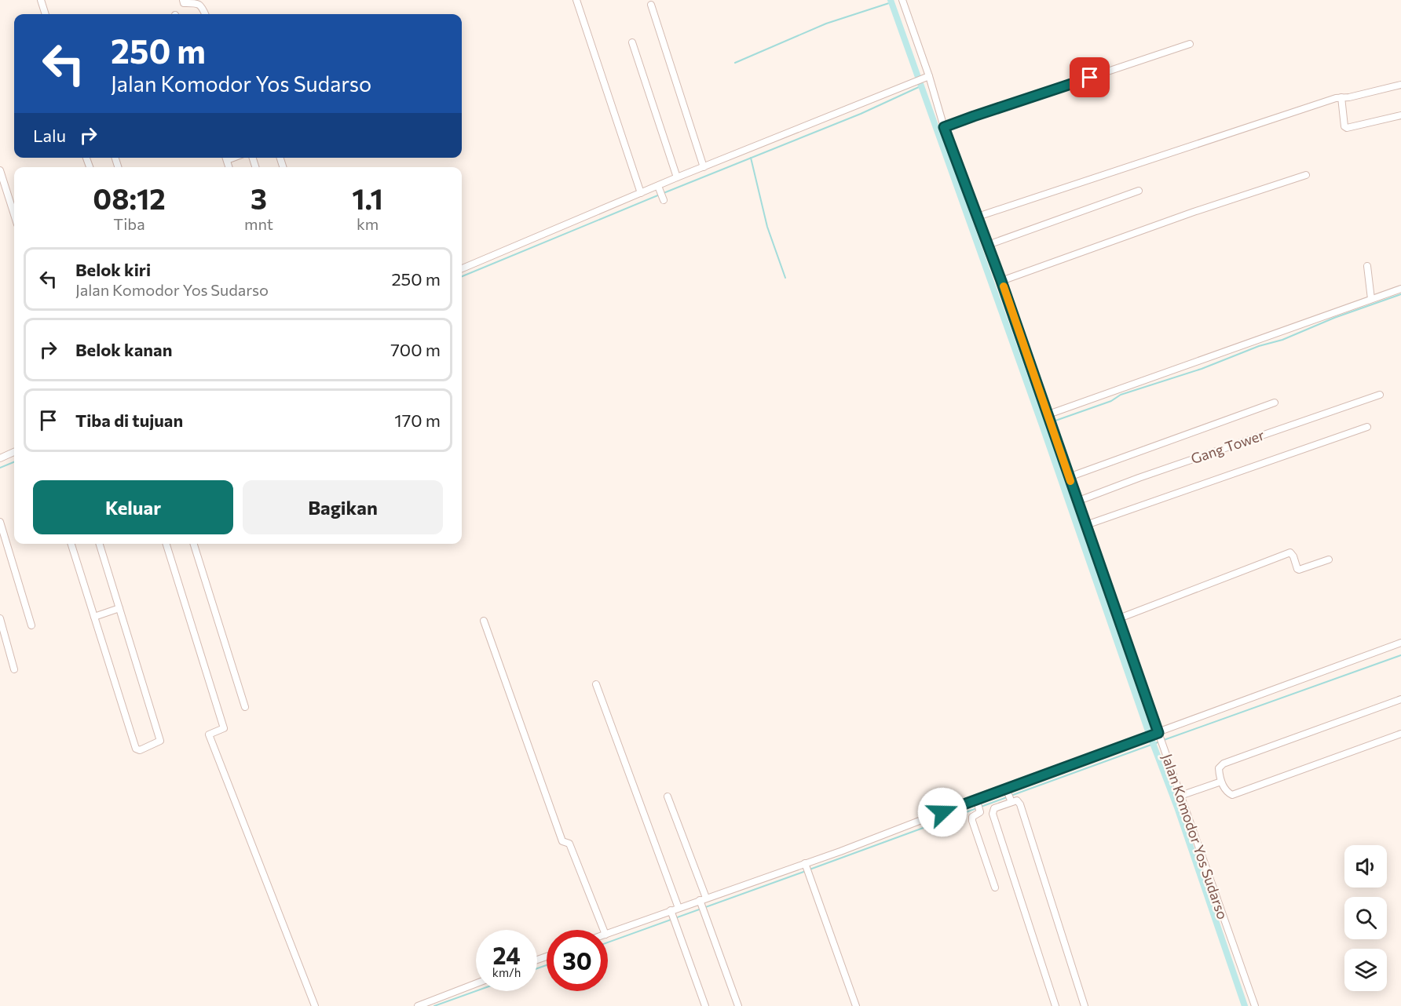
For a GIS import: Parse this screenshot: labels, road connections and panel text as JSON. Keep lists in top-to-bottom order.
{
  "streets": {
    "street": ["Gang Tower", "Jalan Komodor Yos Sudarso"]
  },
  "crossings": [
    ["Gang Tower", "Jalan Komodor Yos Sudarso"]
  ],
  "page": {
    "turn": ["250 m", "Jalan Komodor Yos Sudarso"],
    "then": "Lalu",
    "eta": [
      "08:12",
      "Tiba",
      "3",
      "mnt",
      "1.1",
      "km"
    ],
    "list": [
      {
        "name": "Belok kiri",
        "note": "Jalan Komodor Yos Sudarso",
        "value": "250 m"
      },
      {
        "name": "Belok kanan",
        "value": "700 m"
      },
      {
        "name": "Tiba di tujuan",
        "value": "170 m"
      }
    ],
    "buttons": ["Keluar", "Bagikan"],
    "speed": "24 km/h",
    "limit": "30"
  }
}
